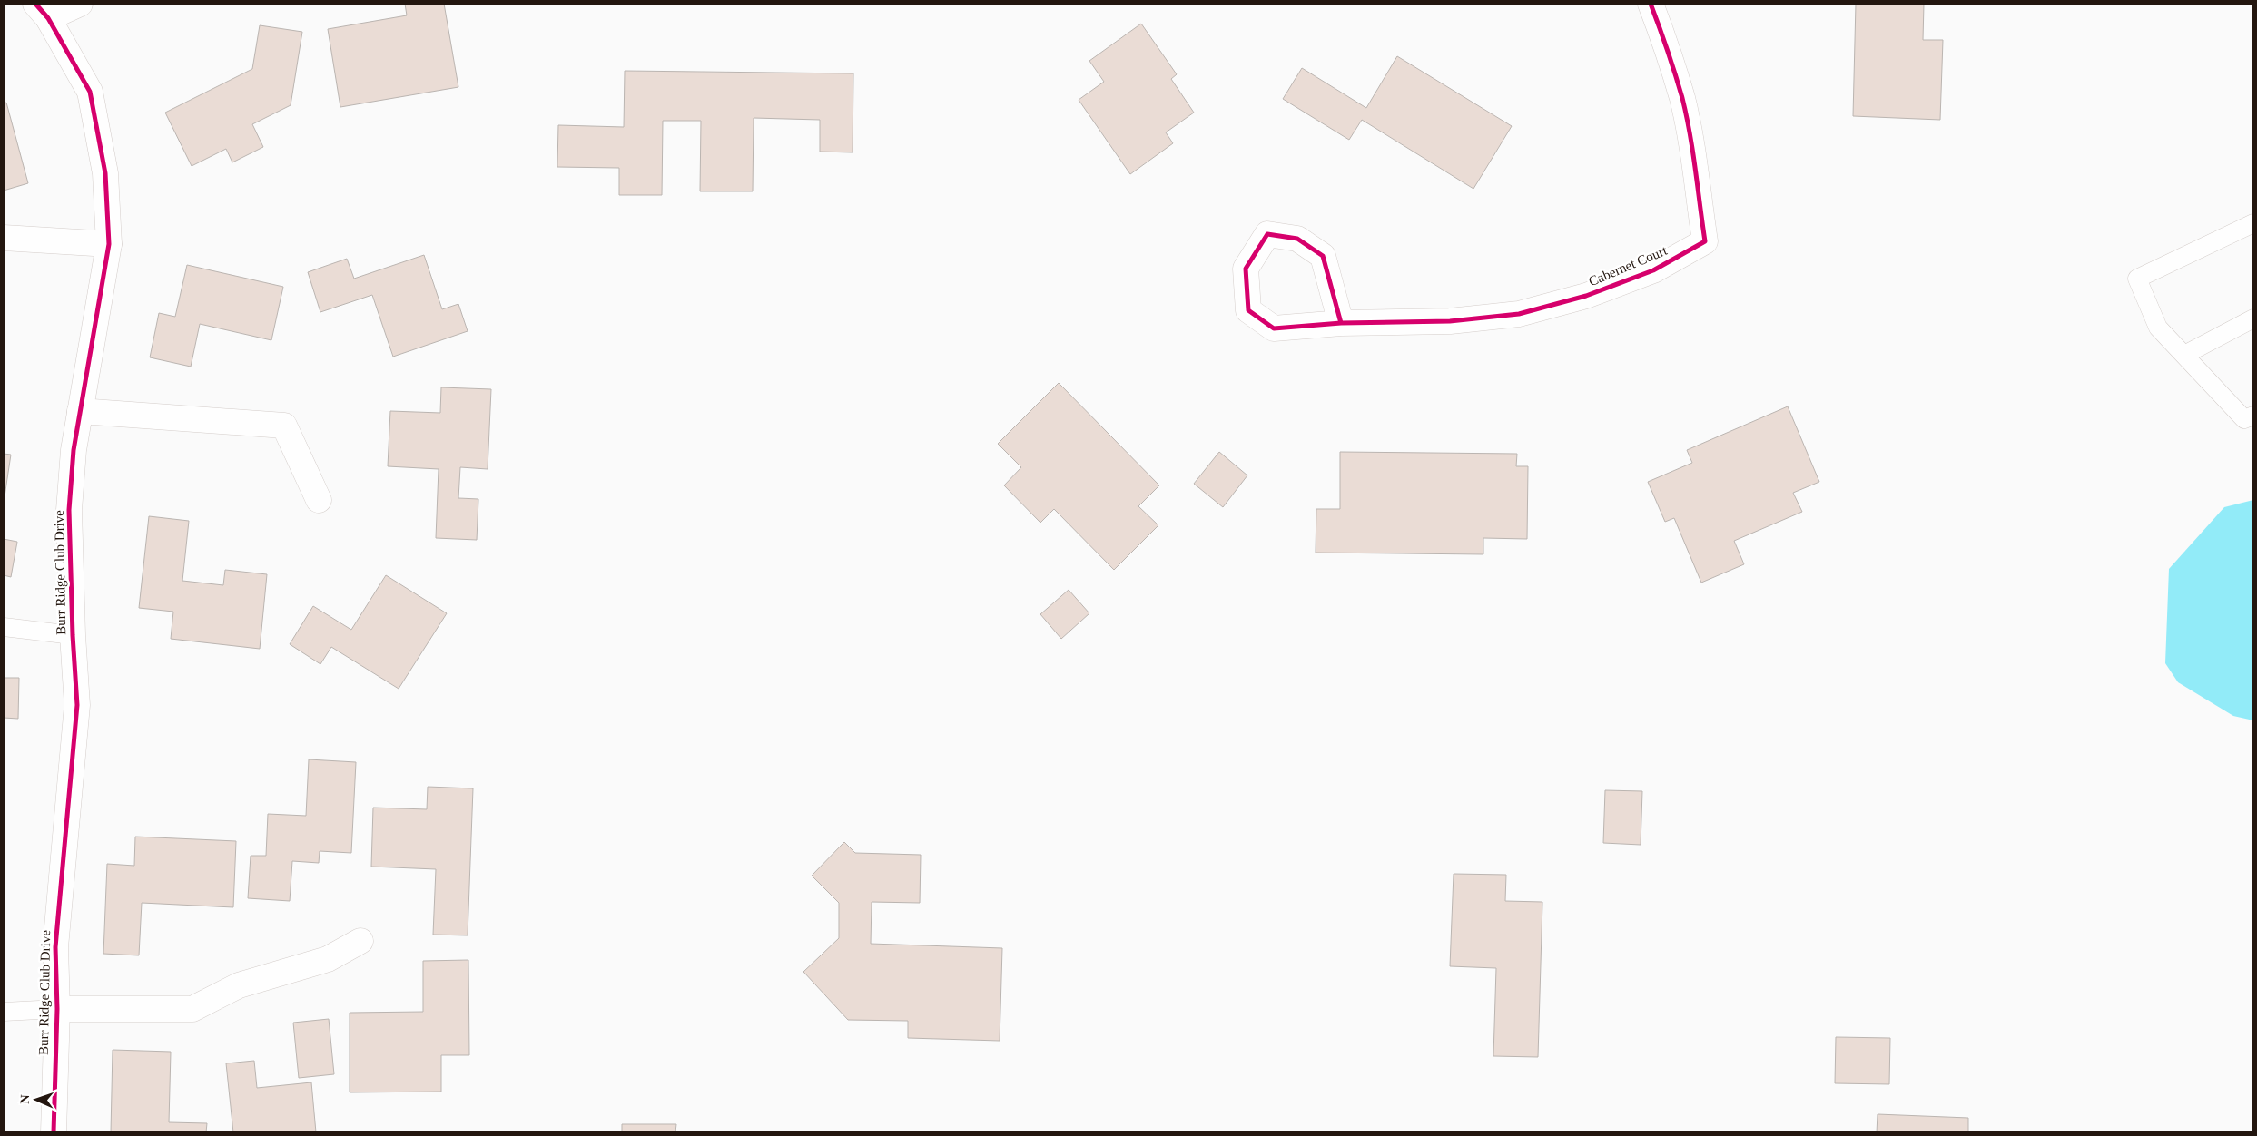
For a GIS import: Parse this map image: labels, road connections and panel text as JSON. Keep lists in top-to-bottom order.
{
  "streets": {
    "street": ["Cabernet Court", "Burr Ridge Club Drive"]
  },
  "north": "left"
}
